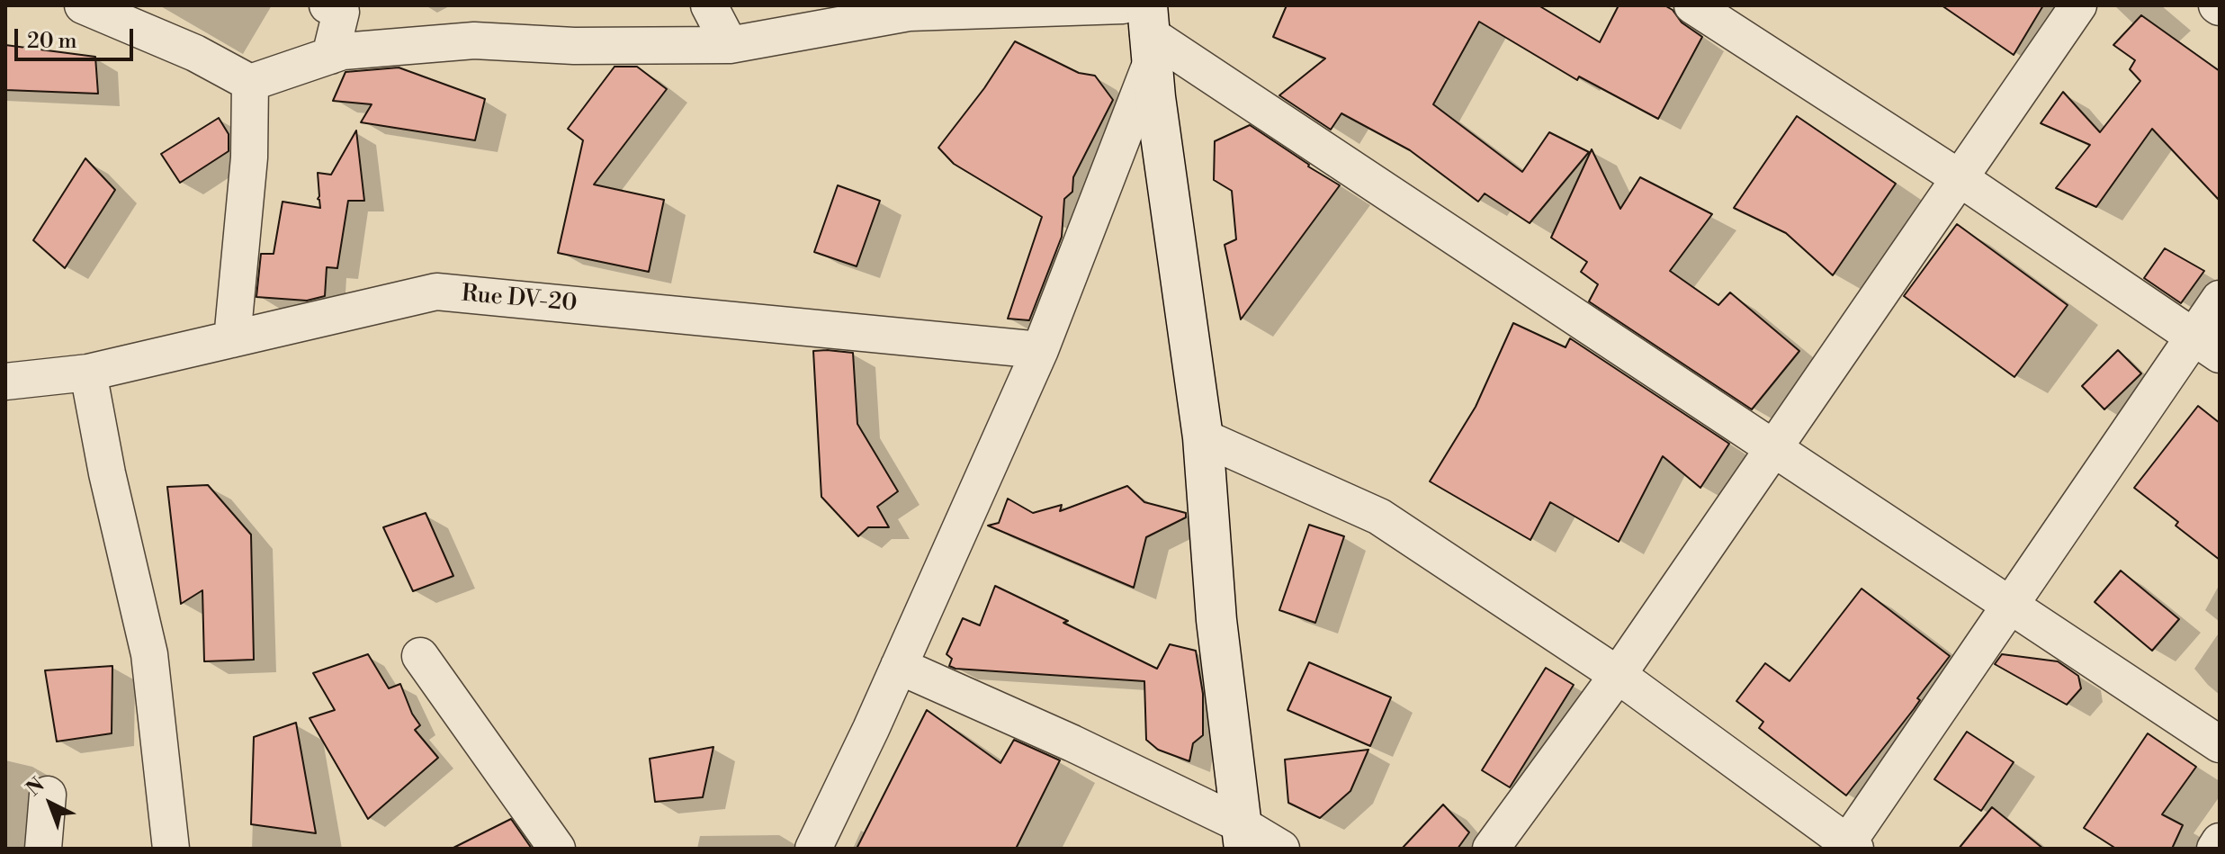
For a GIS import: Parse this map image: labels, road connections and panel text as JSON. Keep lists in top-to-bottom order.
{
  "streets": {
    "street": ["Rue DV-20"]
  },
  "scale_bar": "20 m",
  "north": "top left"
}
